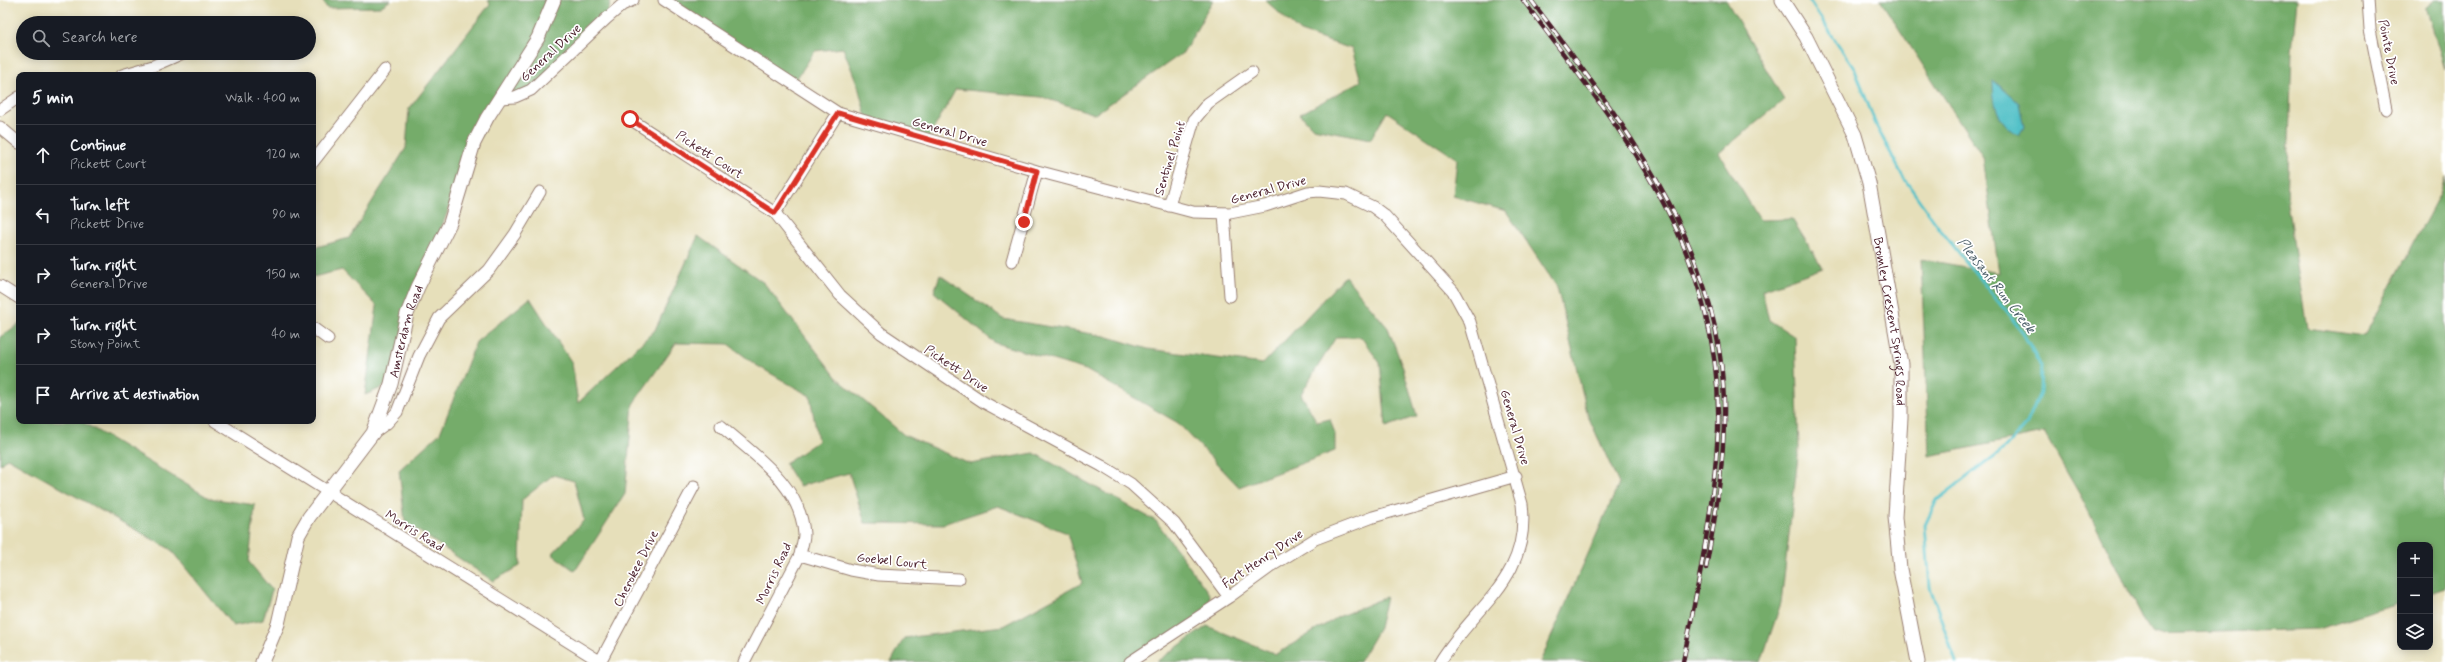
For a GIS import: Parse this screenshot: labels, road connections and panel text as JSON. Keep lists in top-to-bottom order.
{
  "streets": {
    "street": [
      "General Drive",
      "Pointe Drive",
      "Pickett Court",
      "Sentinel Point",
      "Bromley Crescent Springs Road",
      "Amsterdam Road",
      "Pickett Drive",
      "Morris Road",
      "Fort Henry Drive",
      "Goebel Court",
      "Cherokee Drive"
    ]
  },
  "crossings": [
    ["General Drive", "Sentinel Point"],
    ["General Drive", "Amsterdam Road"],
    ["General Drive", "Fort Henry Drive"],
    ["Pickett Court", "Pickett Drive"],
    ["Amsterdam Road", "Morris Road"],
    ["Pickett Drive", "Fort Henry Drive"],
    ["Morris Road", "Goebel Court"],
    ["Morris Road", "Cherokee Drive"]
  ],
  "water": ["Pleasant Run Creek"],
  "page": {
    "search": "Search here",
    "heading": ["5 min", "Walk · 400 m"],
    "list": [
      ["Continue", "Pickett Court", "120 m"],
      ["Turn left", "Pickett Drive", "90 m"],
      ["Turn right", "General Drive", "150 m"],
      ["Turn right", "Stony Point", "40 m"],
      "Arrive at destination"
    ],
    "map_buttons": ["+", "−"]
  }
}
